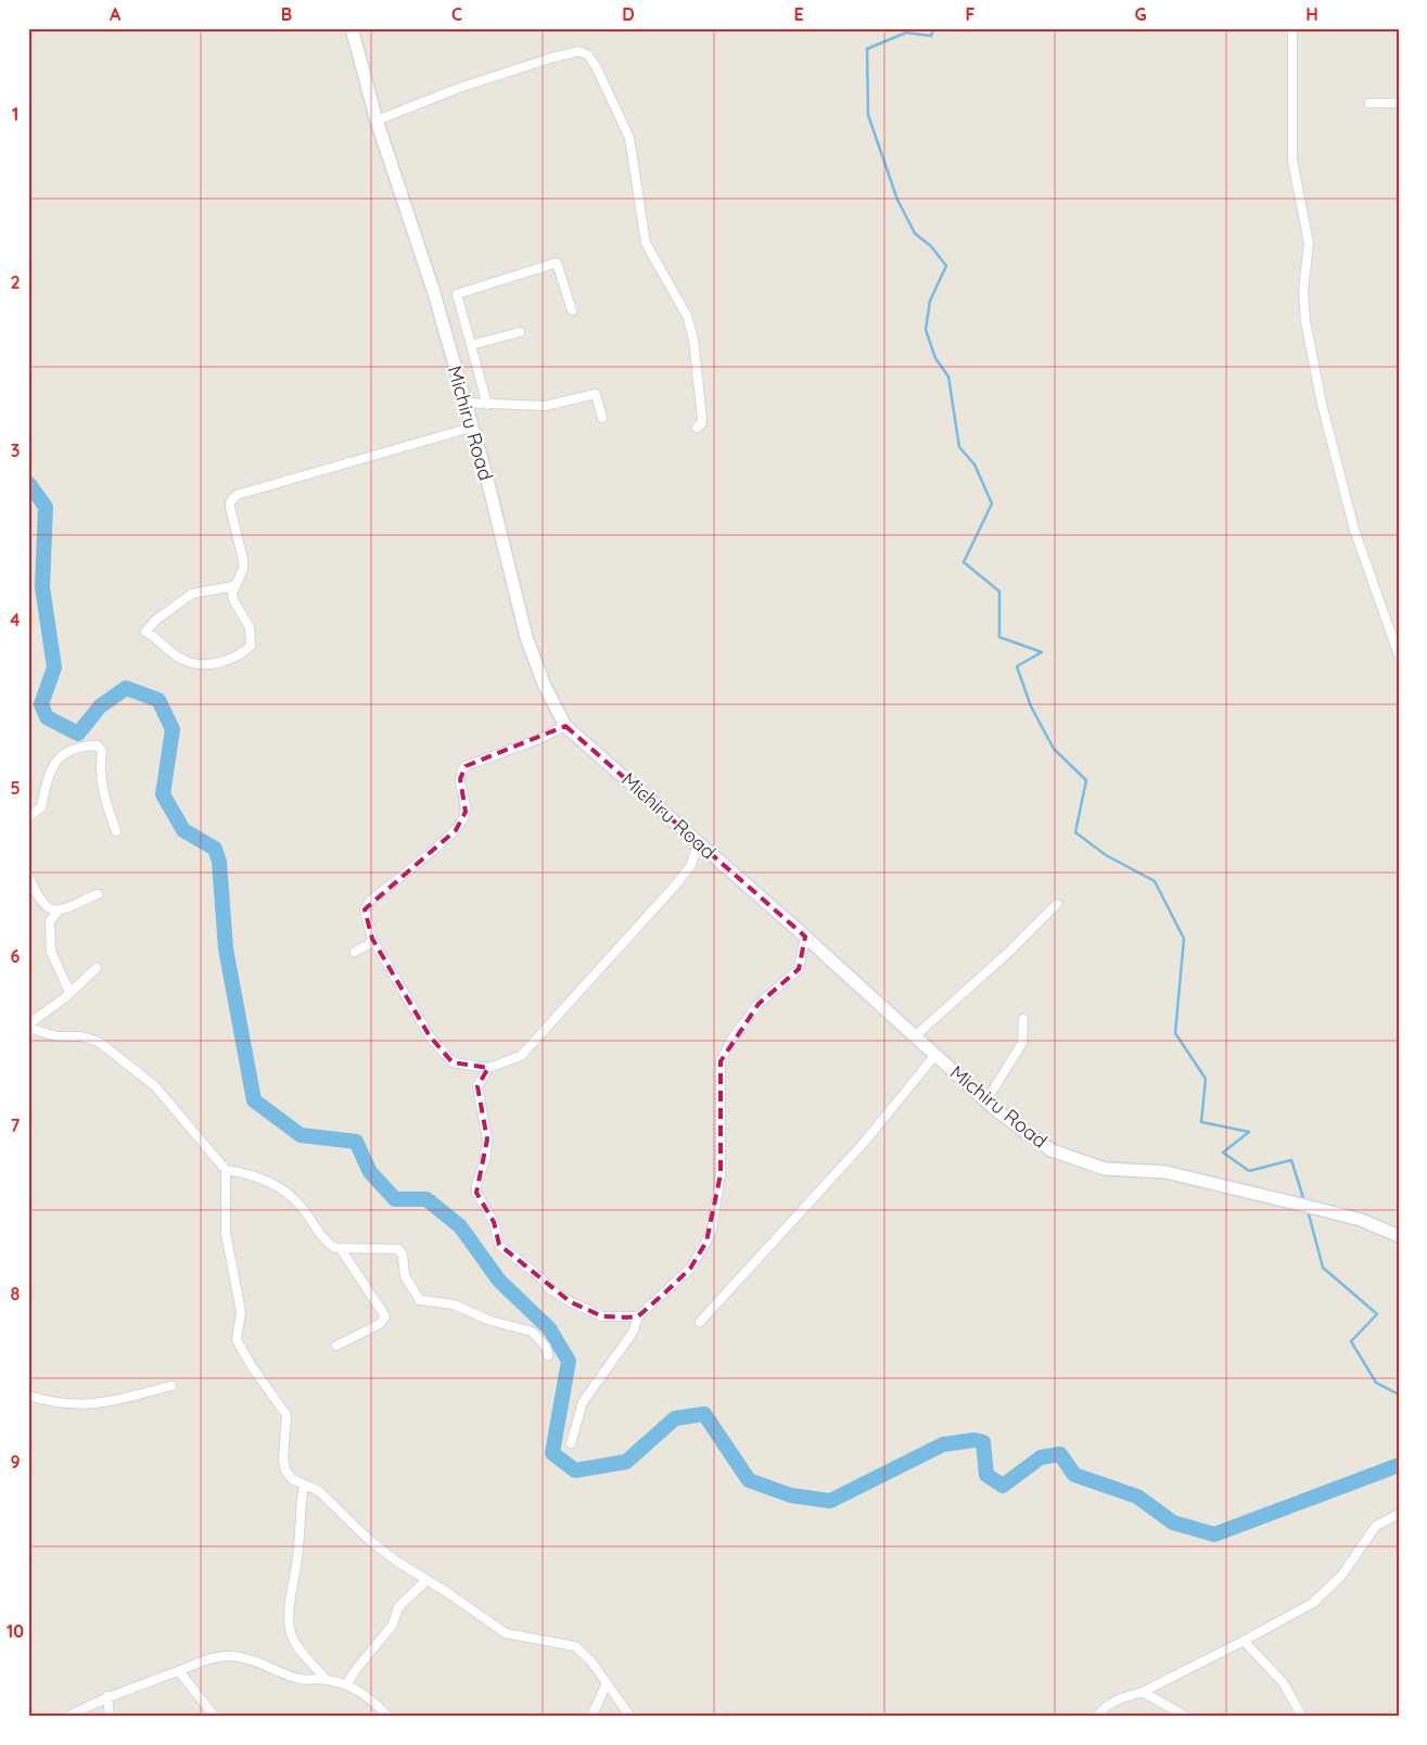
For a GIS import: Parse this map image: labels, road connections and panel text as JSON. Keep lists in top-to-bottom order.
{
  "streets": {
    "street": ["Michiru Road"]
  },
  "grid": {
    "columns": [
      "A",
      "B",
      "C",
      "D",
      "E",
      "F",
      "G",
      "H"
    ],
    "rows": [
      "1",
      "2",
      "3",
      "4",
      "5",
      "6",
      "7",
      "8",
      "9",
      "10"
    ]
  }
}
